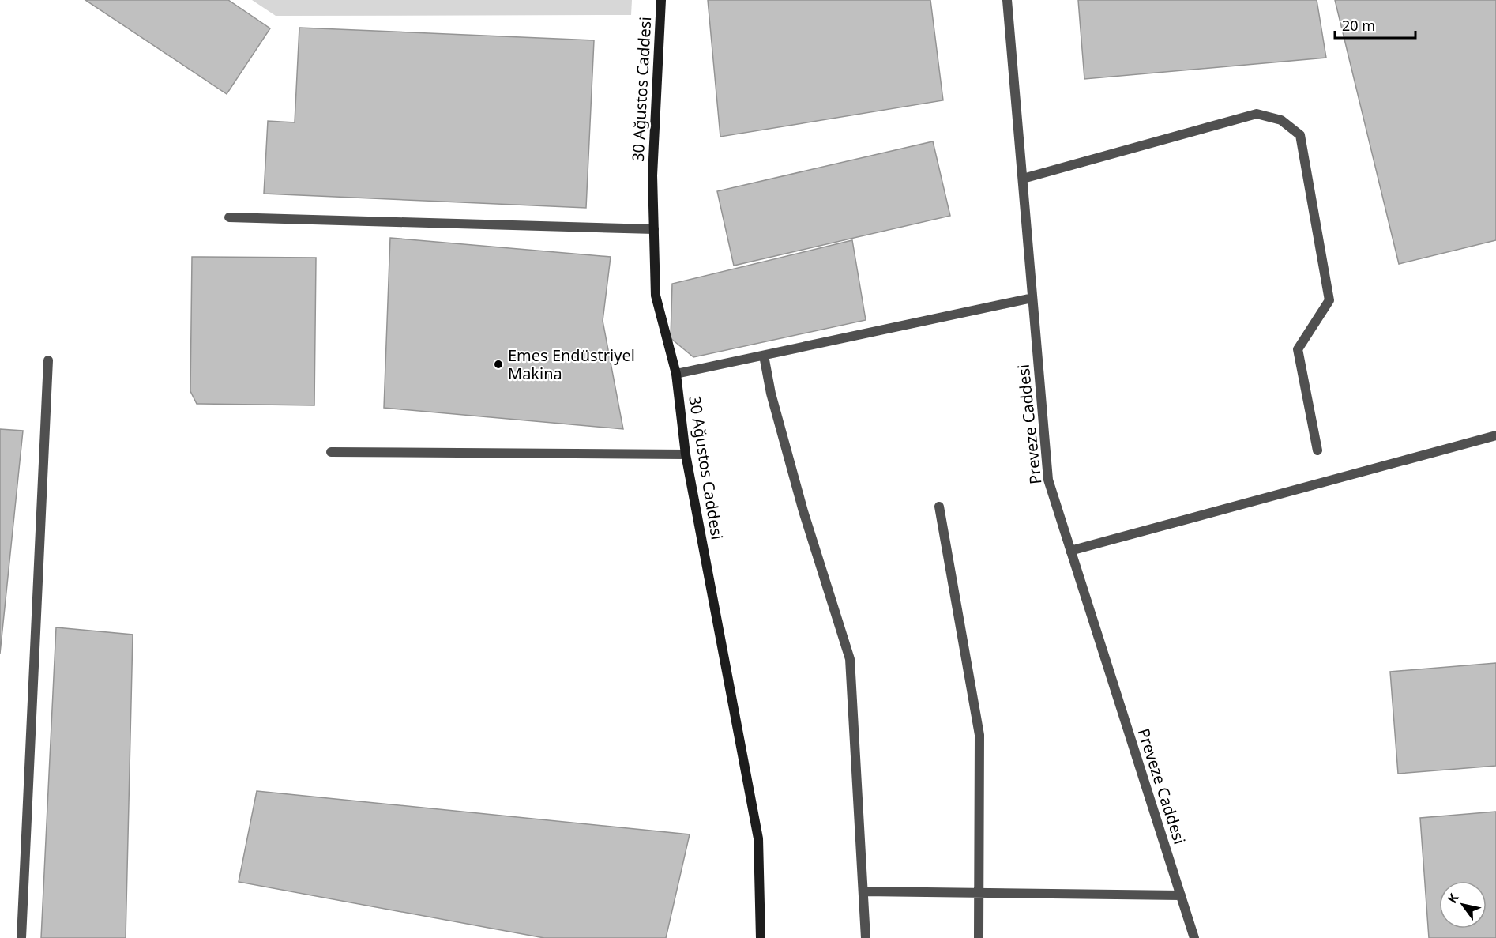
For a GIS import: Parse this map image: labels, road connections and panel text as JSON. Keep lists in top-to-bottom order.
{
  "streets": {
    "street": ["30 Ağustos Caddesi", "Preveze Caddesi"]
  },
  "places": ["Emes Endüstriyel Makina"],
  "scale_bar": "20 m",
  "north": "top left"
}
